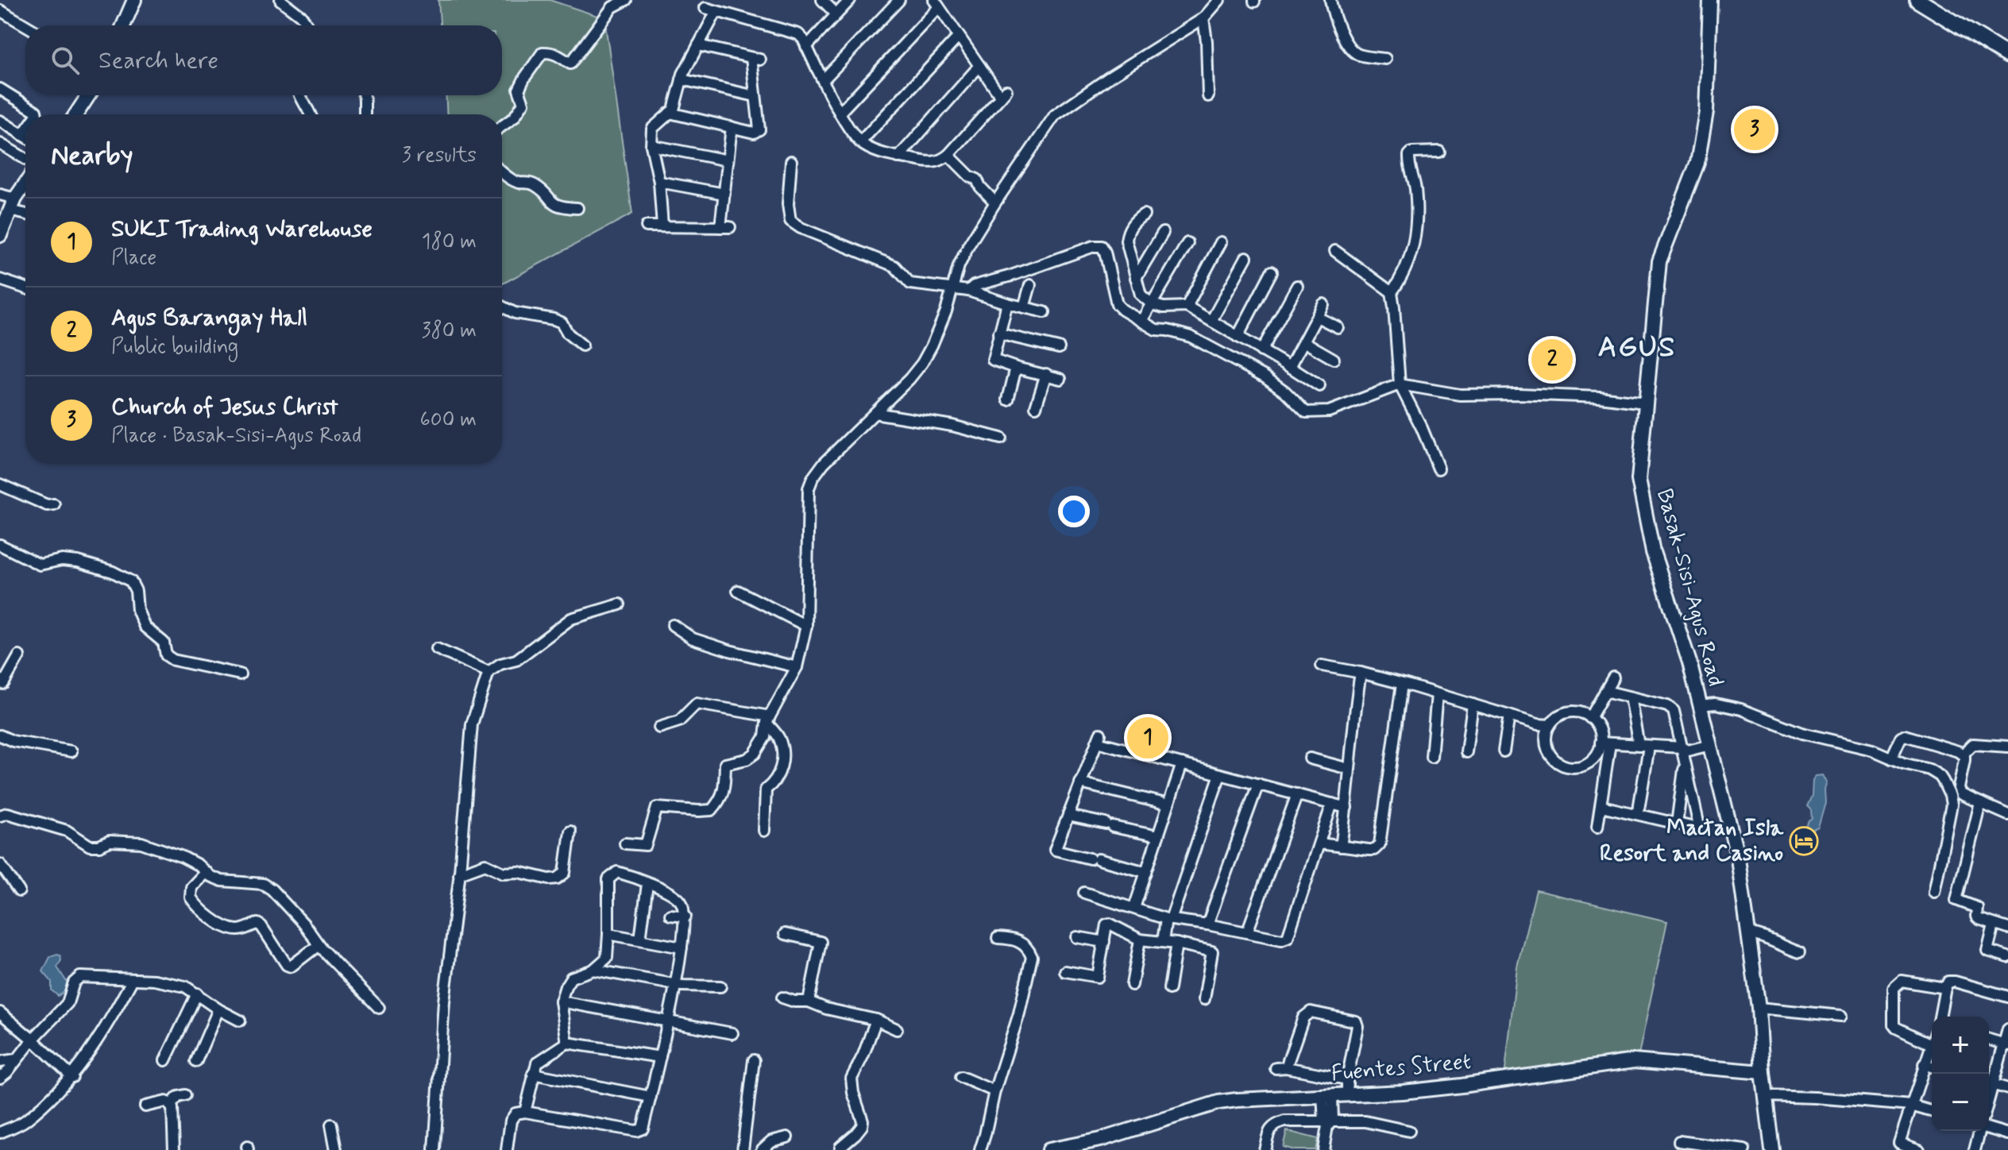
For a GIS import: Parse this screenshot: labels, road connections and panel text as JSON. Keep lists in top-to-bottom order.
{
  "streets": {
    "street": ["Basak-Sisi-Agus Road", "Fuentes Street"]
  },
  "crossings": [
    ["Basak-Sisi-Agus Road", "Fuentes Street"]
  ],
  "districts": ["AGUS"],
  "places": {
    "hotel": ["Mactan Isla Resort and Casino"]
  },
  "page": {
    "search": "Search here",
    "pins": ["3", "2", "1"],
    "heading": ["Nearby", "3 results"],
    "list": [
      {
        "mark": "1",
        "name": "SUKI Trading Warehouse",
        "note": "Place",
        "value": "180 m"
      },
      {
        "mark": "2",
        "name": "Agus Barangay Hall",
        "note": "Public building",
        "value": "380 m"
      },
      {
        "mark": "3",
        "name": "Church of Jesus Christ",
        "note": "Place · Basak-Sisi-Agus Road",
        "value": "600 m"
      }
    ],
    "map_buttons": ["+", "−"]
  }
}
